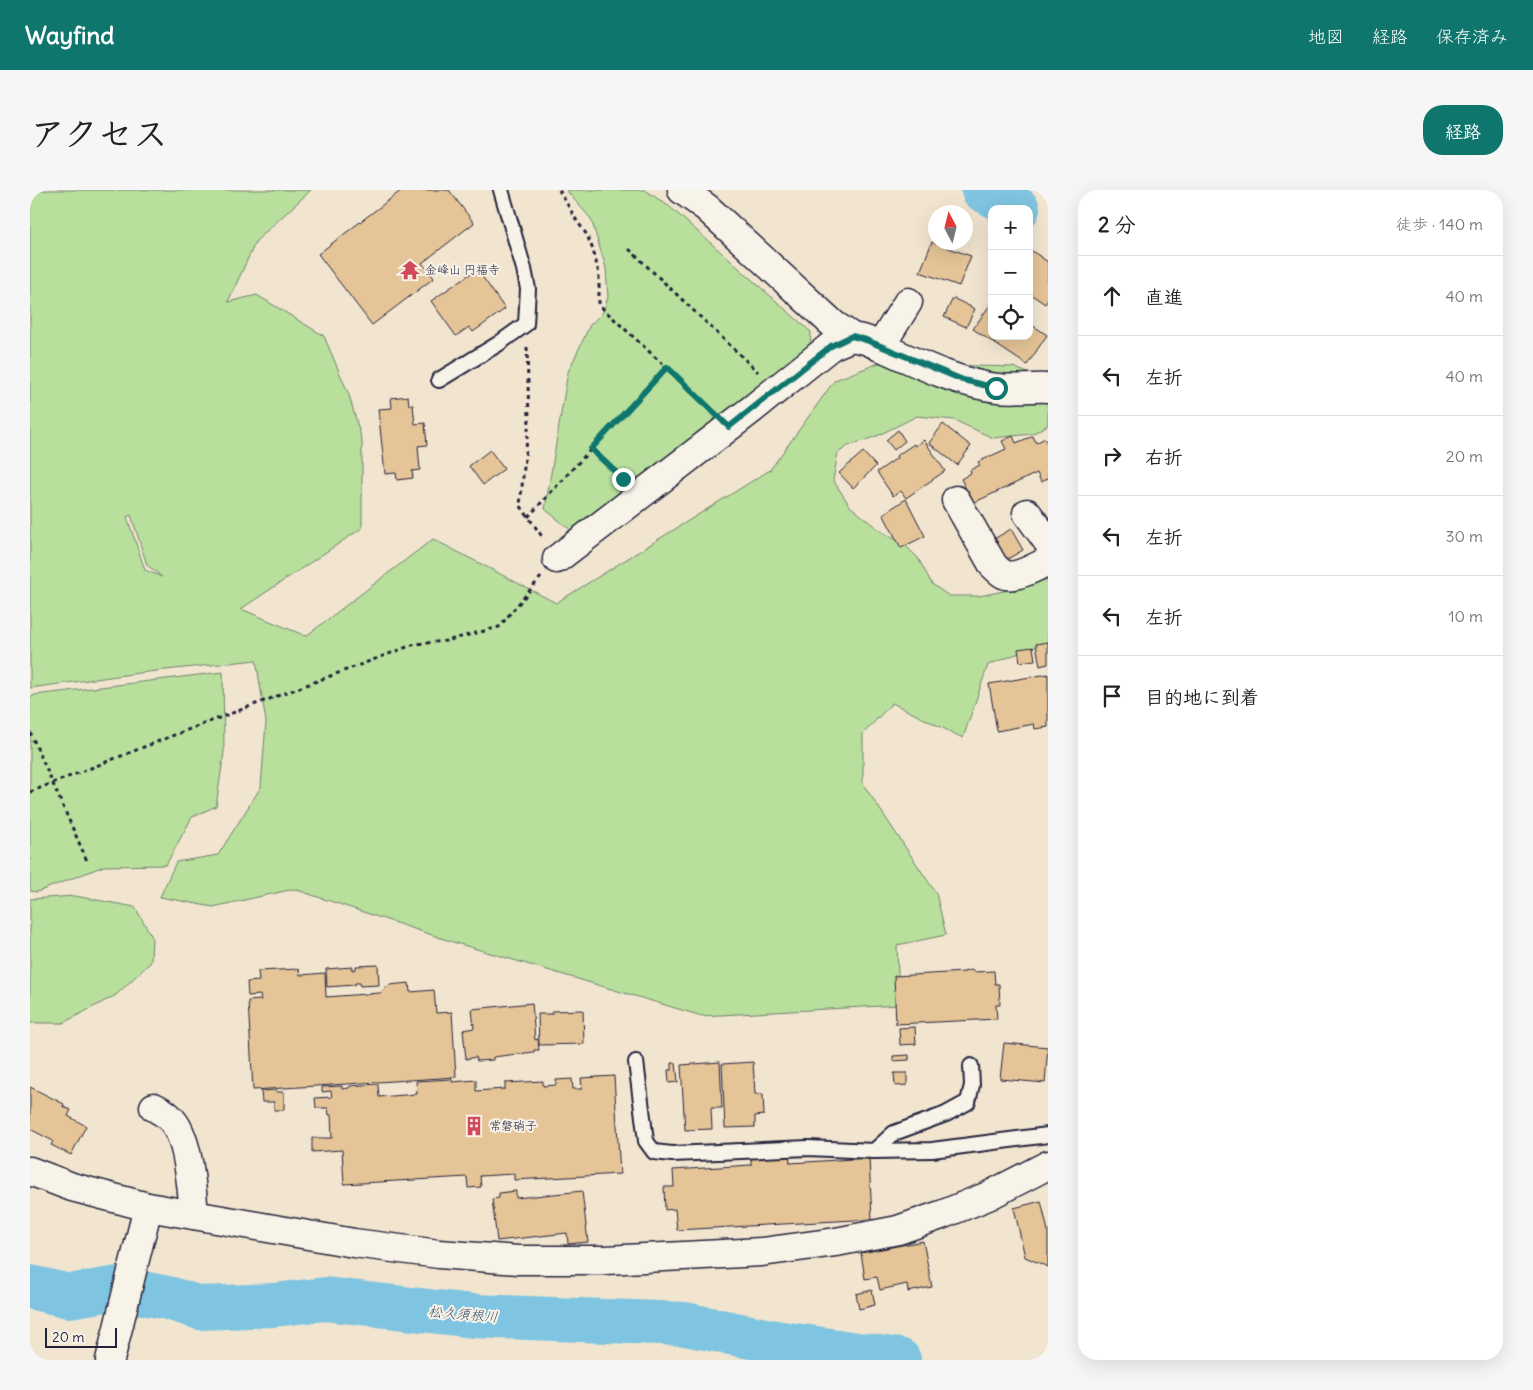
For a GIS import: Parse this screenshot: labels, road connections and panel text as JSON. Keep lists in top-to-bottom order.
{
  "water": ["松久須根川"],
  "places": {
    "temple": ["金峰山 円福寺"],
    "building": ["常磐硝子"]
  },
  "scale_bar": "20 m",
  "north": "top",
  "page": {
    "header": "Wayfind",
    "nav": ["地図", "経路", "保存済み"],
    "title": "アクセス",
    "buttons": "経路",
    "heading": ["2 分", "徒歩 · 140 m"],
    "map_buttons": ["+", "−"],
    "list": [
      ["直進", "40 m"],
      ["左折", "40 m"],
      ["右折", "20 m"],
      ["左折", "30 m"],
      ["左折", "10 m"],
      "目的地に到着"
    ],
    "scale": "20 m"
  }
}
